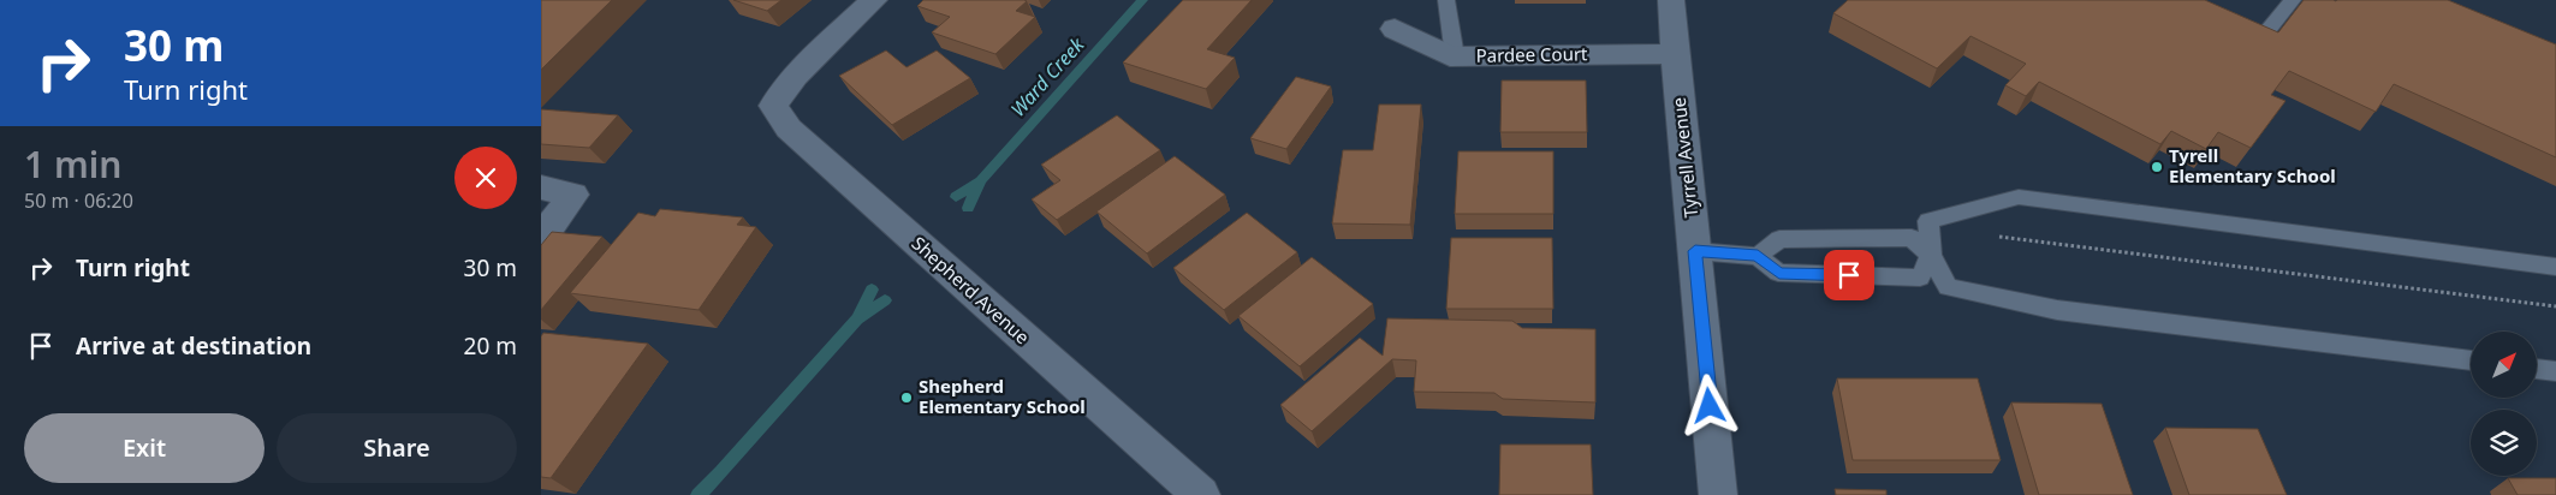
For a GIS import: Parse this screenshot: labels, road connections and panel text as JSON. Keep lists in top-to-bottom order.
{
  "streets": {
    "street": ["Pardee Court", "Tyrrell Avenue", "Shepherd Avenue"]
  },
  "crossings": [
    ["Pardee Court", "Tyrrell Avenue"]
  ],
  "water": ["Ward Creek"],
  "places": ["Tyrell Elementary School", "Shepherd Elementary School"],
  "north": "top right",
  "page": {
    "turn": ["30 m", "Turn right"],
    "heading": ["1 min", "50 m · 06:20"],
    "list": [
      {
        "name": "Turn right",
        "value": "30 m"
      },
      {
        "name": "Arrive at destination",
        "value": "20 m"
      }
    ],
    "buttons": ["Exit", "Share"]
  }
}
